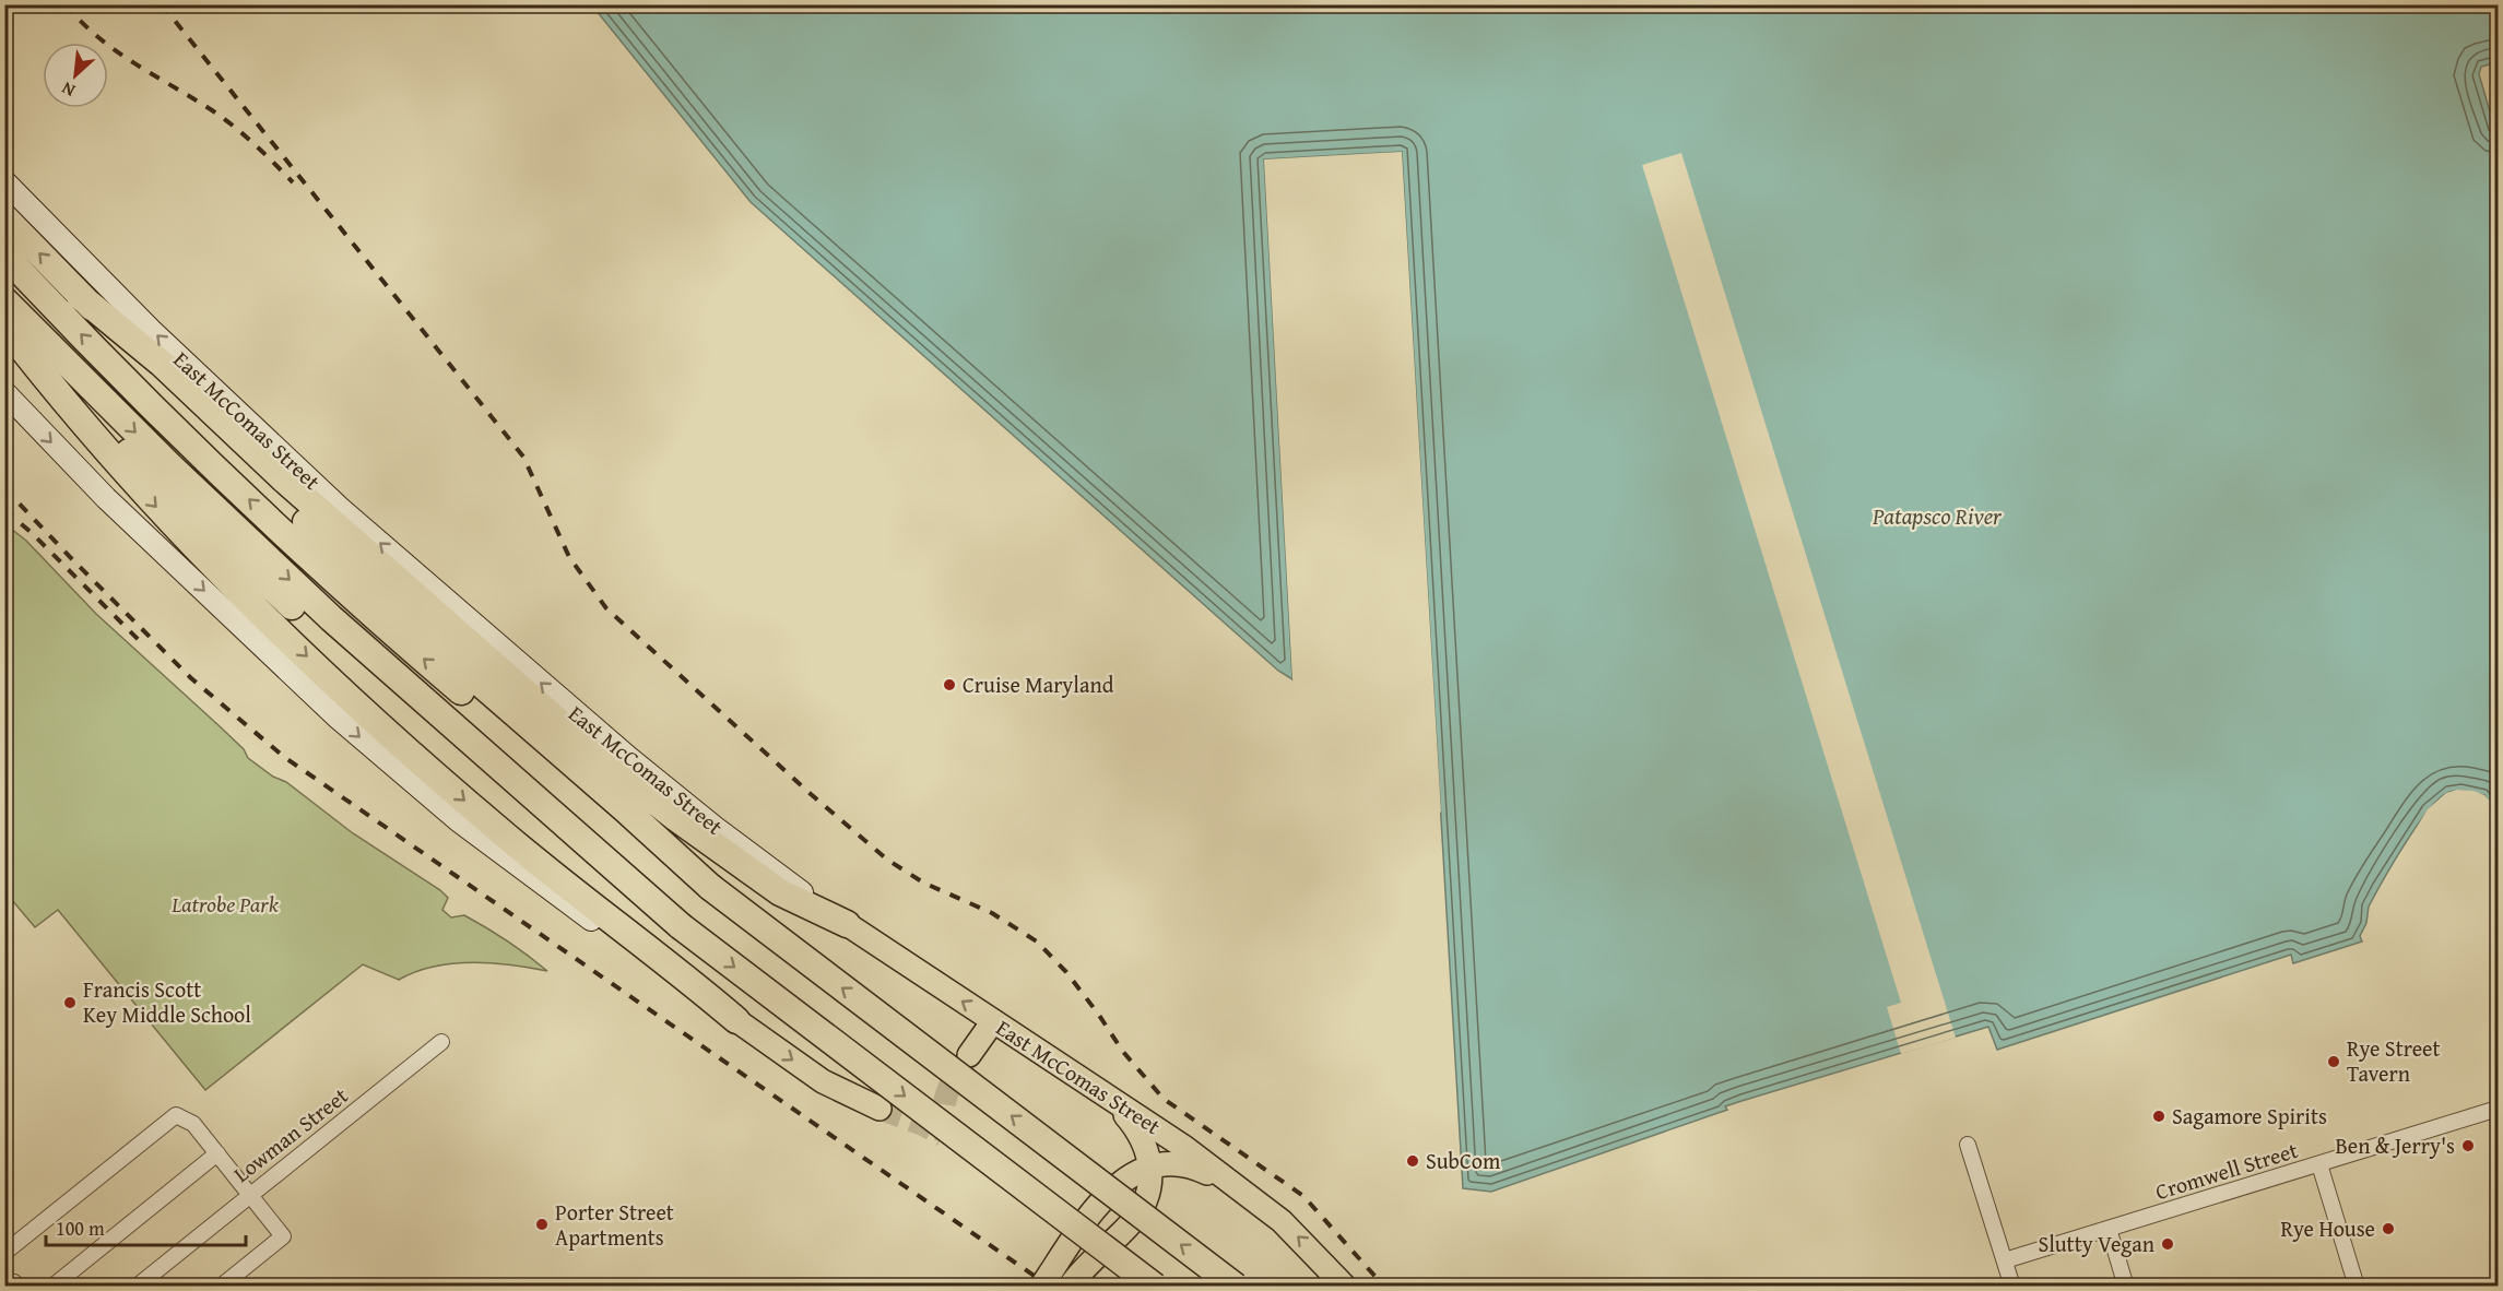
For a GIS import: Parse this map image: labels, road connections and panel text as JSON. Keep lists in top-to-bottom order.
{
  "streets": {
    "main road": ["East McComas Street"],
    "street": ["Lowman Street", "Cromwell Street"]
  },
  "water": ["Patapsco River"],
  "parks": ["Latrobe Park"],
  "places": [
    "Cruise Maryland",
    "Francis Scott Key Middle School",
    "Rye Street Tavern",
    "Sagamore Spirits",
    "Ben & Jerry's",
    "SubCom",
    "Porter Street Apartments",
    "Rye House",
    "Slutty Vegan"
  ],
  "scale_bar": "100 m",
  "north": "bottom left"
}
